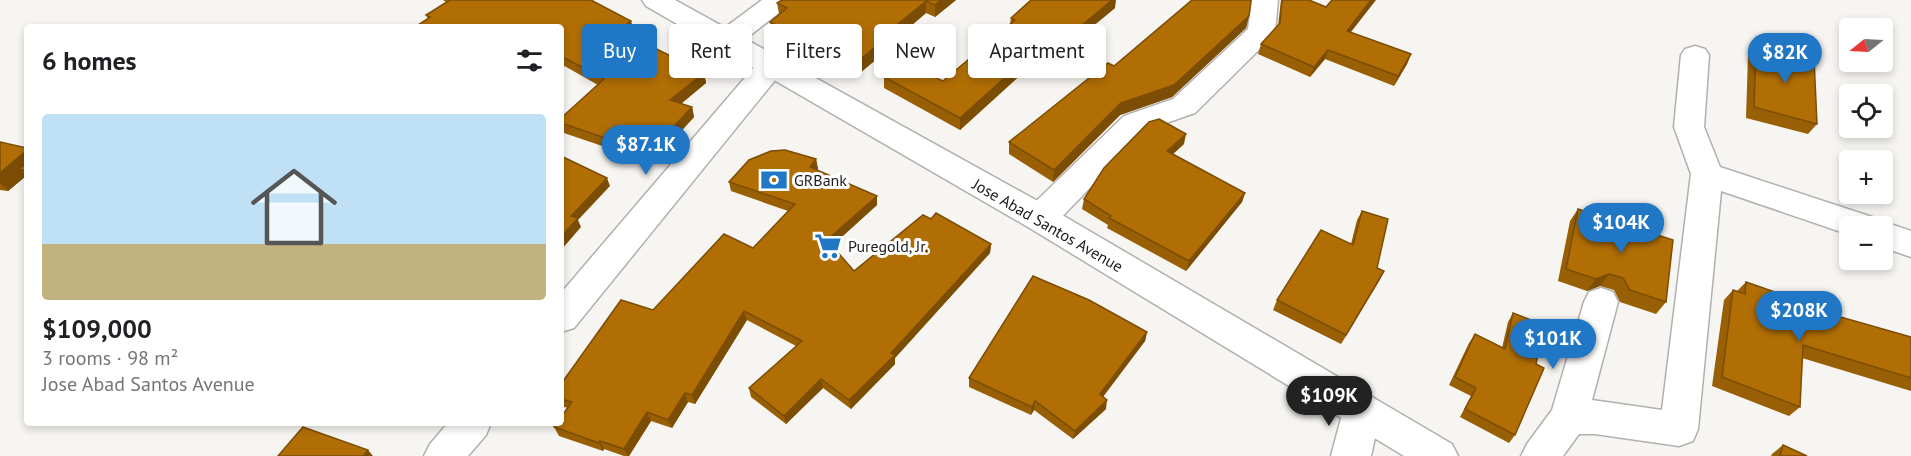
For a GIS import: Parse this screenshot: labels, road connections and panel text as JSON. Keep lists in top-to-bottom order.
{
  "streets": {
    "street": ["Jose Abad Santos Avenue"]
  },
  "places": {
    "bank": ["GRBank"],
    "supermarket": ["Puregold, Jr."]
  },
  "north": "left",
  "page": {
    "map_buttons": ["+", "−"],
    "chip": [
      "Buy",
      "Rent",
      "Filters",
      "New",
      "Apartment"
    ],
    "heading": "6 homes",
    "price": [
      "$82K",
      "$87.1K",
      "$104K",
      "$208K",
      "$101K",
      "$109K"
    ],
    "list": [
      {
        "name": "$109,000",
        "note": "3 rooms · 98 m² · Jose Abad Santos Avenue"
      }
    ]
  }
}
